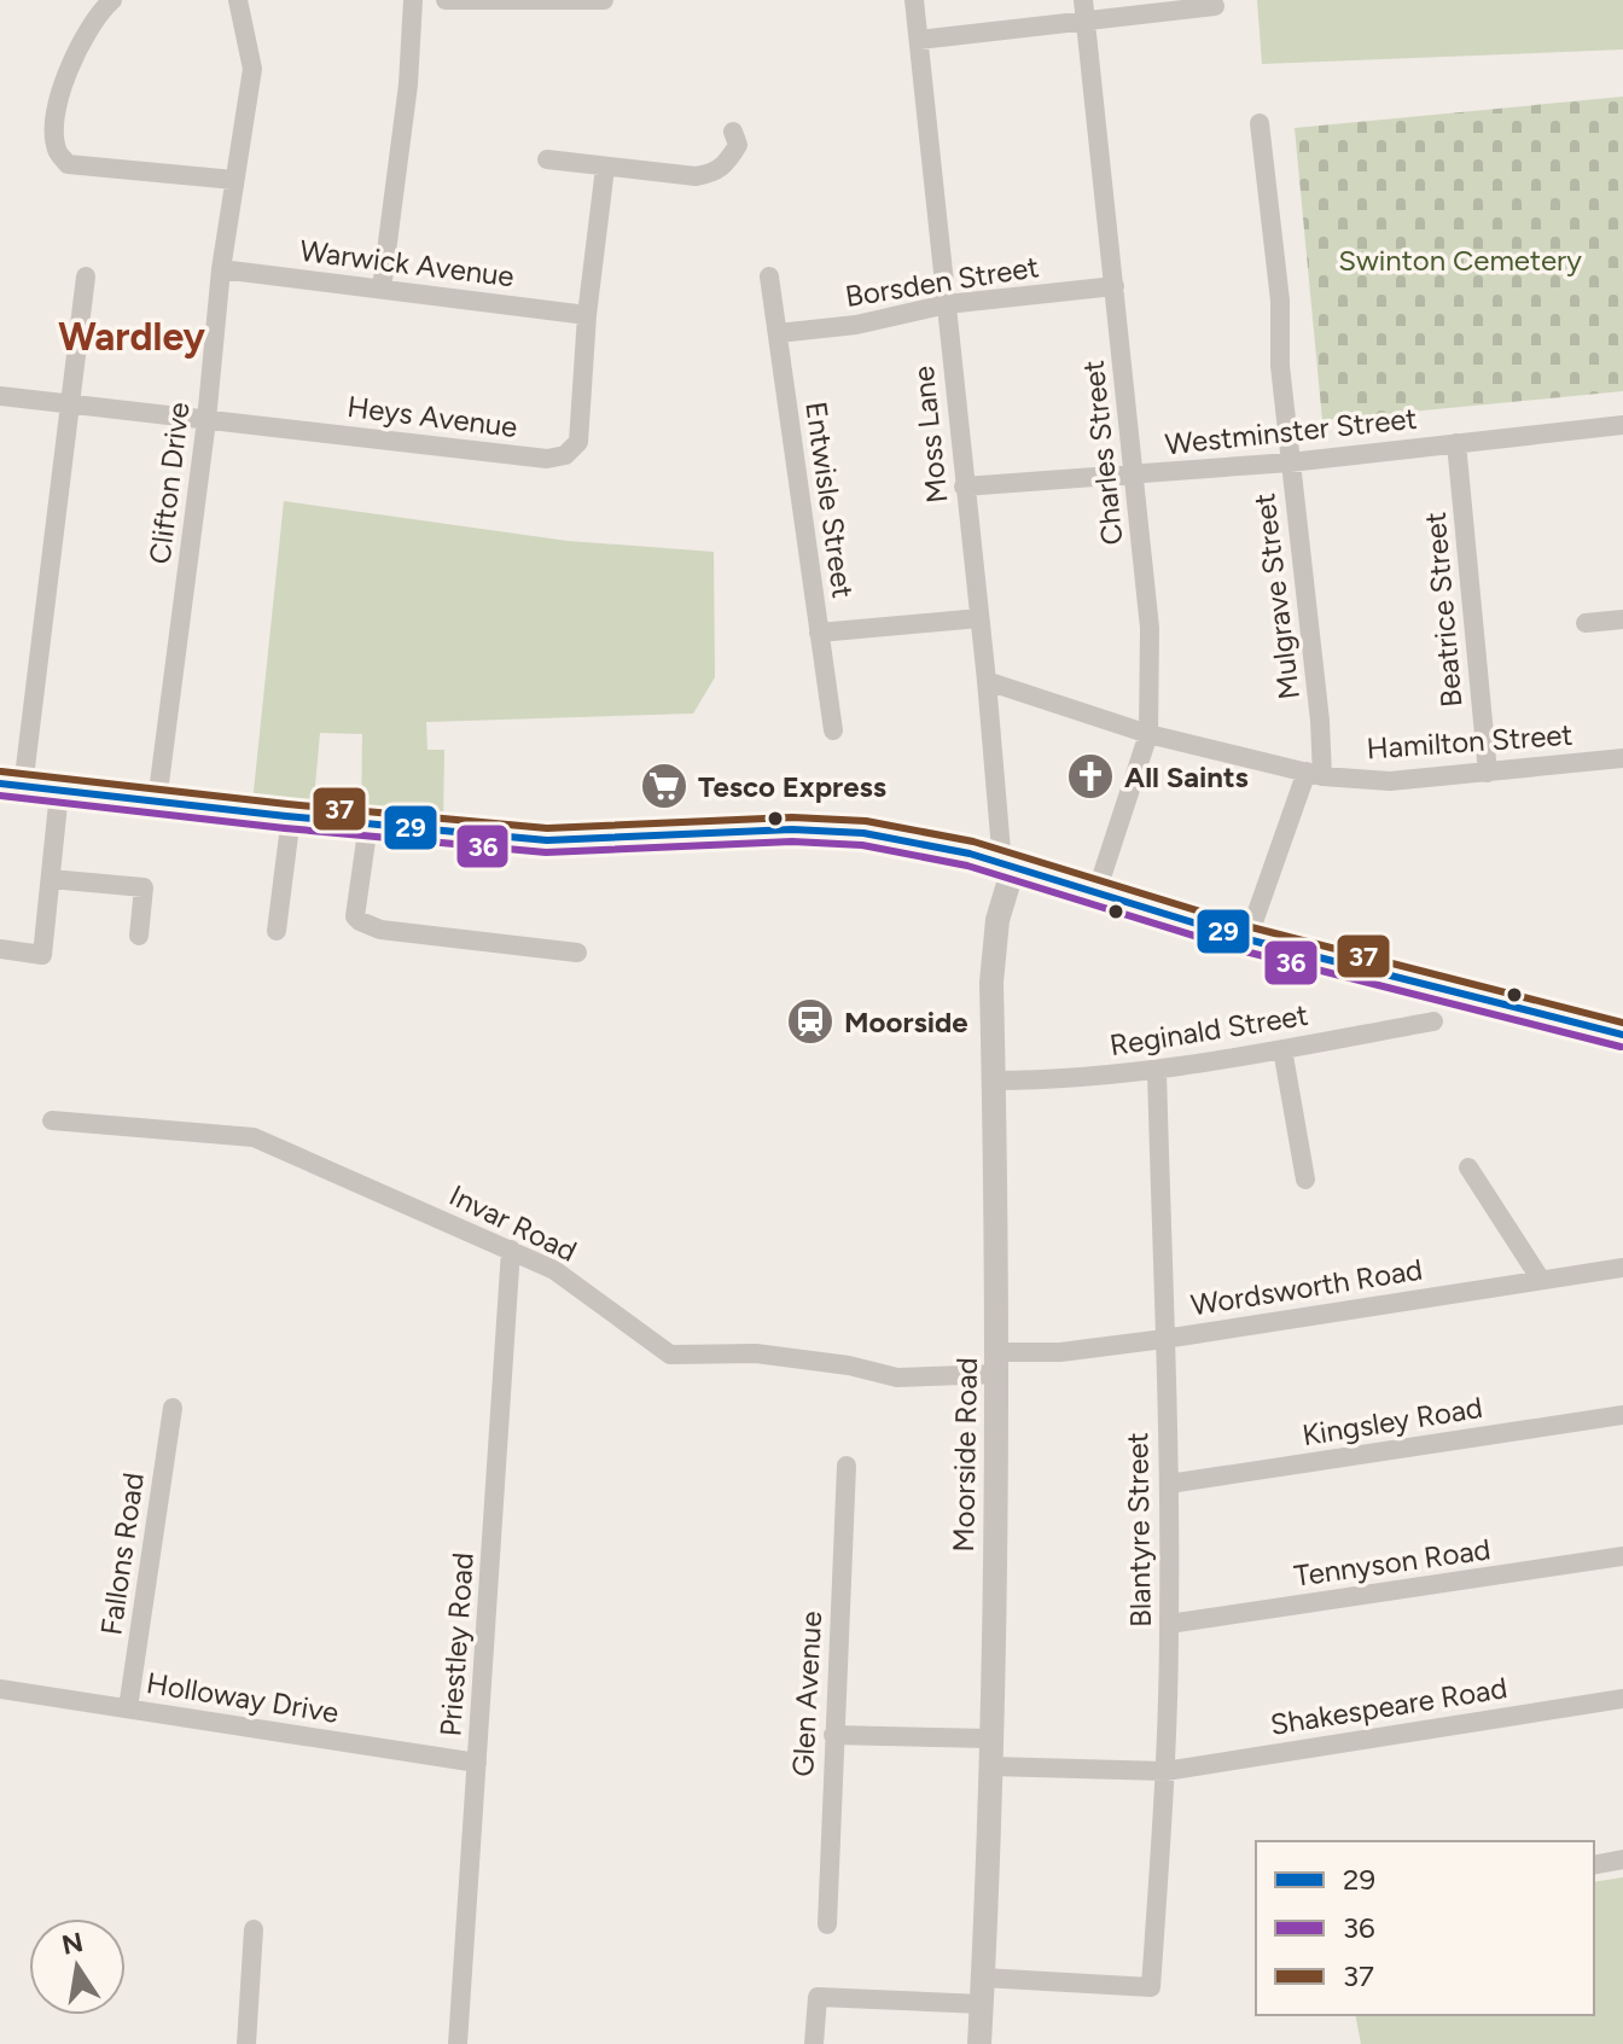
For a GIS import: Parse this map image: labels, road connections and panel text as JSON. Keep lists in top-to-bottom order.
{
  "streets": {
    "street": [
      "Warwick Avenue",
      "Borsden Street",
      "Heys Avenue",
      "Westminster Street",
      "Moss Lane",
      "Charles Street",
      "Clifton Drive",
      "Entwisle Street",
      "Mulgrave Street",
      "Beatrice Street",
      "Hamilton Street",
      "Reginald Street",
      "Invar Road",
      "Wordsworth Road",
      "Kingsley Road",
      "Moorside Road",
      "Blantyre Street",
      "Fallons Road",
      "Tennyson Road",
      "Priestley Road",
      "Glen Avenue",
      "Holloway Drive",
      "Shakespeare Road"
    ]
  },
  "crossings": [
    ["Warwick Avenue", "Heys Avenue"],
    ["Warwick Avenue", "Clifton Drive"],
    ["Borsden Street", "Moss Lane"],
    ["Borsden Street", "Charles Street"],
    ["Borsden Street", "Entwisle Street"],
    ["Heys Avenue", "Clifton Drive"],
    ["Westminster Street", "Moss Lane"],
    ["Westminster Street", "Charles Street"],
    ["Westminster Street", "Mulgrave Street"],
    ["Westminster Street", "Beatrice Street"],
    ["Moss Lane", "Hamilton Street"],
    ["Moss Lane", "Moorside Road"],
    ["Charles Street", "Hamilton Street"],
    ["Mulgrave Street", "Hamilton Street"],
    ["Beatrice Street", "Hamilton Street"],
    ["Reginald Street", "Moorside Road"],
    ["Reginald Street", "Blantyre Street"],
    ["Invar Road", "Wordsworth Road"],
    ["Invar Road", "Moorside Road"],
    ["Invar Road", "Priestley Road"],
    ["Wordsworth Road", "Moorside Road"],
    ["Wordsworth Road", "Blantyre Street"],
    ["Kingsley Road", "Blantyre Street"],
    ["Moorside Road", "Blantyre Street"],
    ["Moorside Road", "Shakespeare Road"],
    ["Blantyre Street", "Tennyson Road"],
    ["Blantyre Street", "Shakespeare Road"],
    ["Fallons Road", "Holloway Drive"],
    ["Priestley Road", "Holloway Drive"]
  ],
  "districts": ["Wardley"],
  "parks": ["Swinton Cemetery"],
  "places": {
    "church": ["All Saints"],
    "supermarket": ["Tesco Express"],
    "station": ["Moorside"]
  },
  "lines": ["transit line 37", "transit line 29", "transit line 36"],
  "legend": ["29", "36", "37"],
  "north": "top"
}
